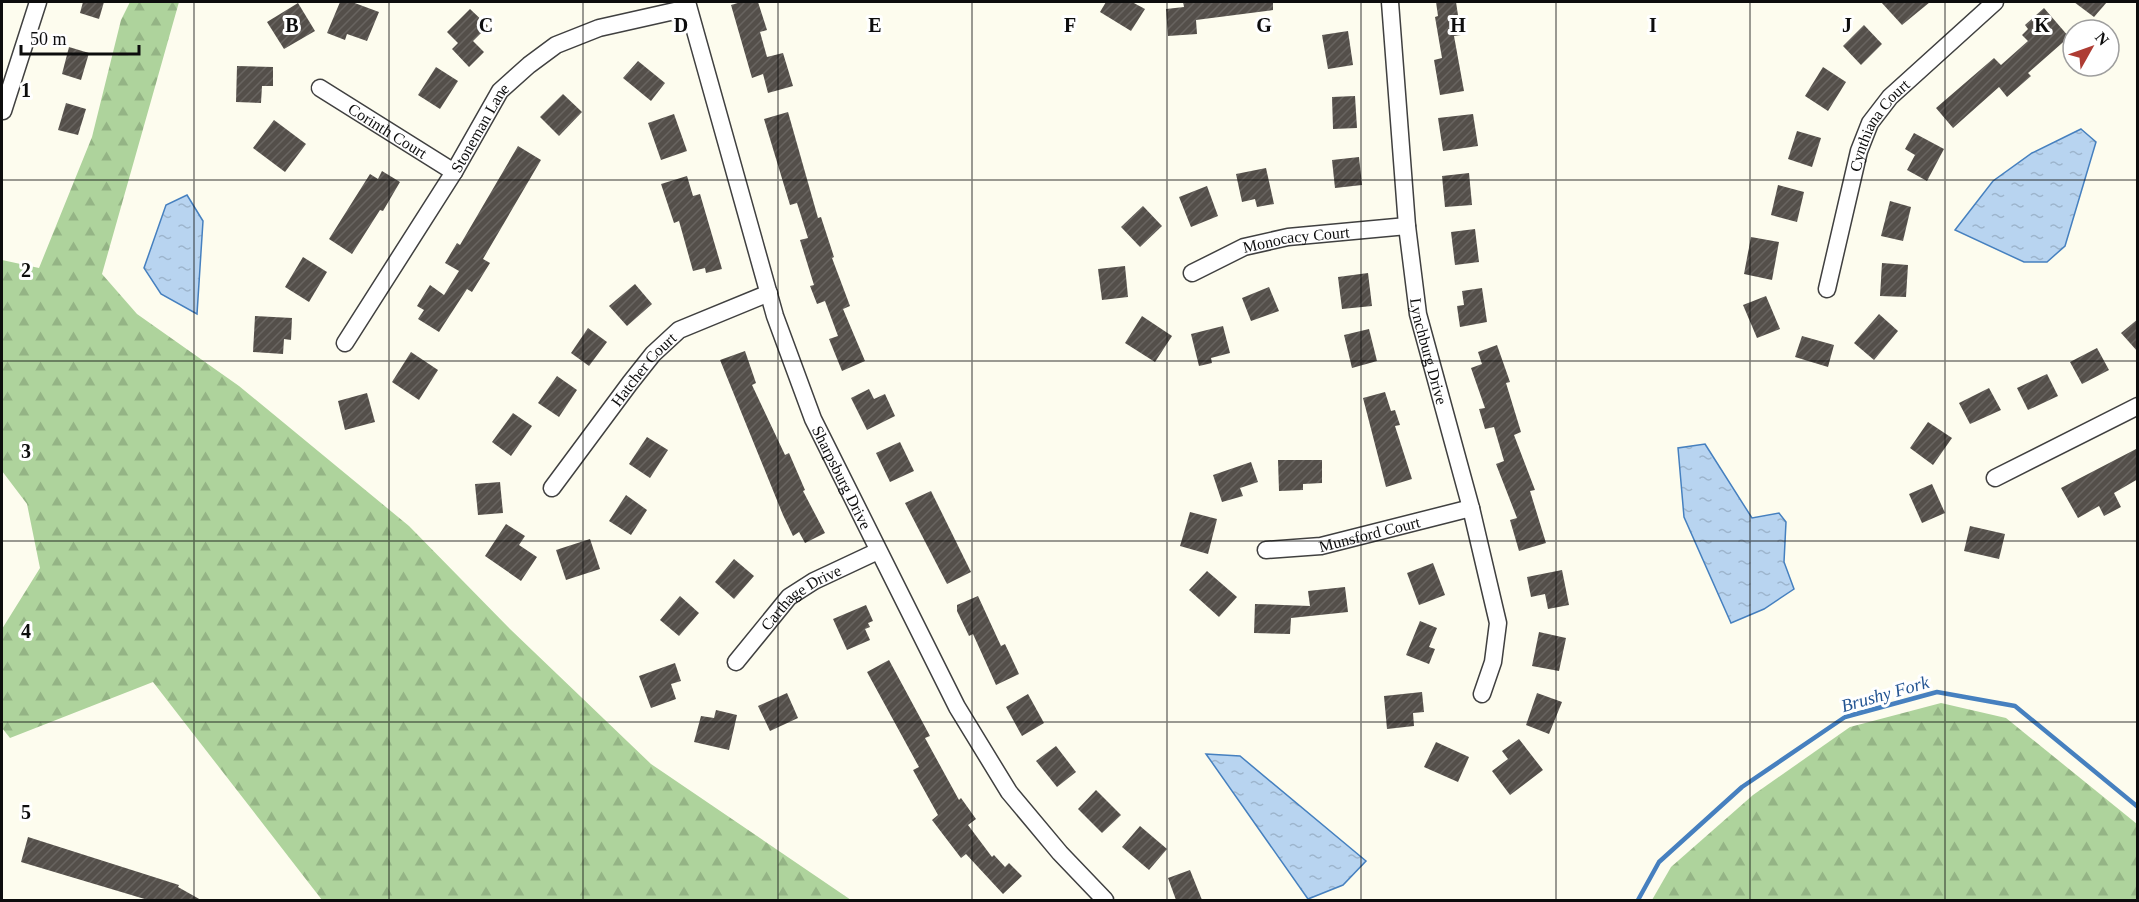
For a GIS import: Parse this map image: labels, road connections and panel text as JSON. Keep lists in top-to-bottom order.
{
  "streets": {
    "street": [
      "Cynthiana Court",
      "Corinth Court",
      "Stoneman Lane",
      "Monocacy Court",
      "Lynchburg Drive",
      "Hatcher Court",
      "Sharpsburg Drive",
      "Munsford Court",
      "Carthage Drive"
    ]
  },
  "crossings": [
    ["Corinth Court", "Stoneman Lane"],
    ["Stoneman Lane", "Sharpsburg Drive"],
    ["Monocacy Court", "Lynchburg Drive"],
    ["Lynchburg Drive", "Munsford Court"],
    ["Hatcher Court", "Sharpsburg Drive"],
    ["Sharpsburg Drive", "Carthage Drive"]
  ],
  "water": ["Brushy Fork"],
  "scale_bar": "50 m",
  "north": "top right",
  "grid": {
    "columns": [
      "B",
      "C",
      "D",
      "E",
      "F",
      "G",
      "H",
      "I",
      "J",
      "K"
    ],
    "rows": [
      "1",
      "2",
      "3",
      "4",
      "5"
    ]
  }
}
